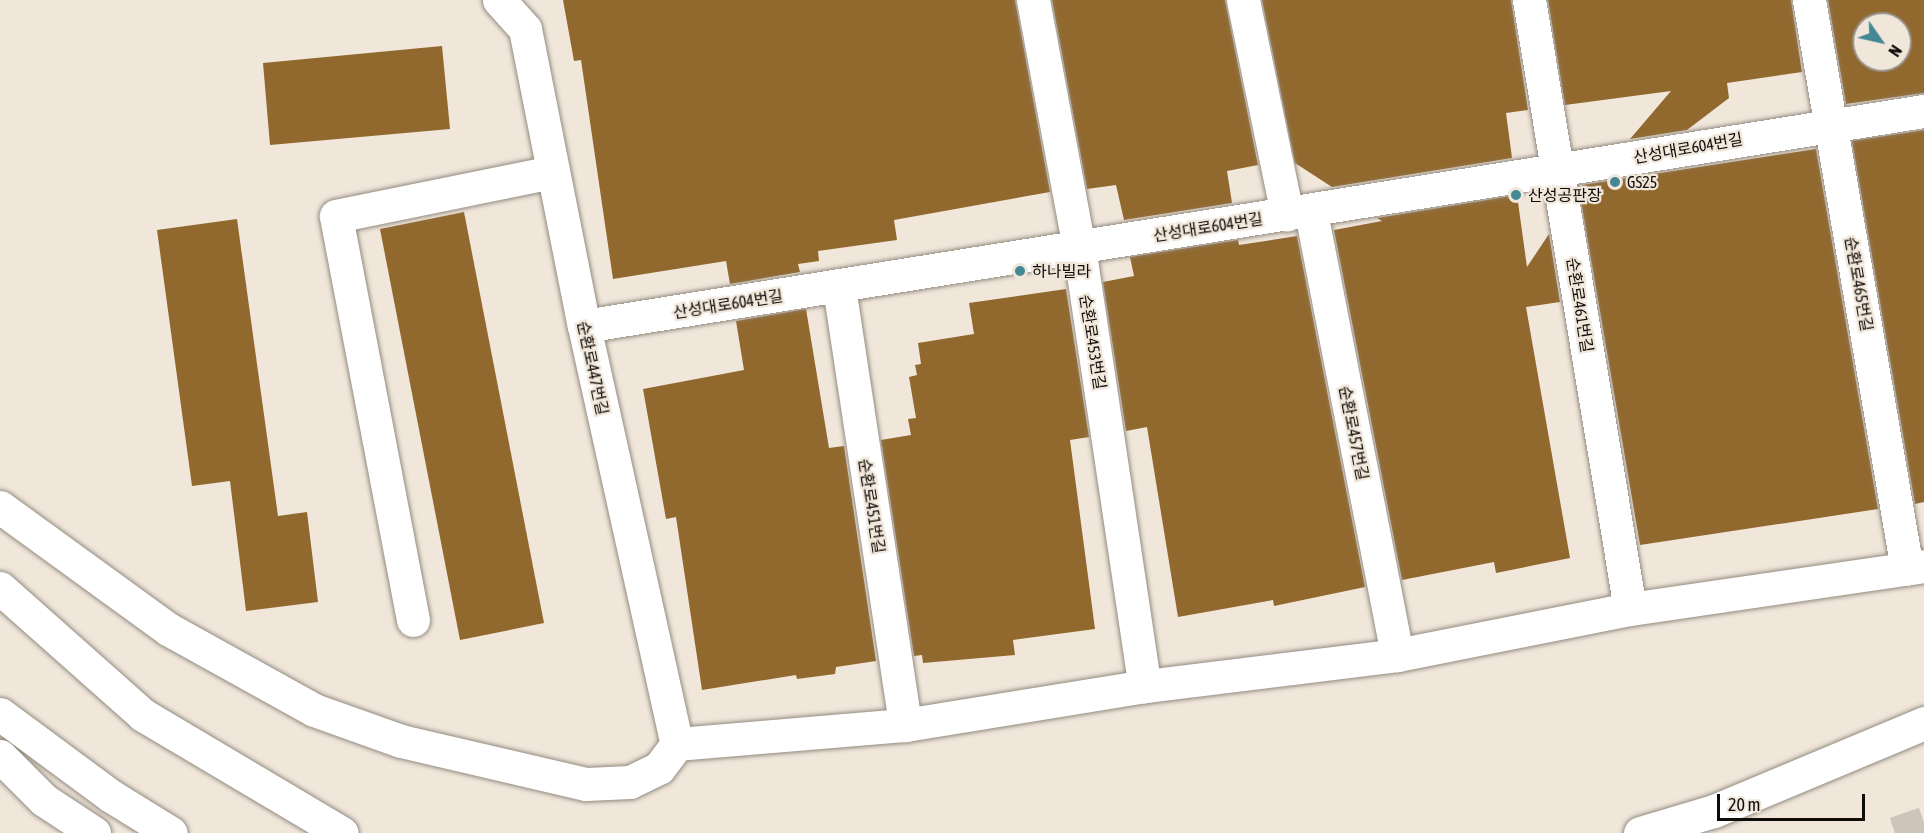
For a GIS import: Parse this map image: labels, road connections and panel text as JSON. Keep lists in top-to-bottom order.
{
  "streets": {
    "street": [
      "산성대로604번길",
      "순환로465번길",
      "순환로461번길",
      "순환로453번길",
      "순환로447번길",
      "순환로457번길",
      "순환로451번길"
    ]
  },
  "crossings": [
    ["산성대로604번길", "순환로465번길"],
    ["산성대로604번길", "순환로461번길"],
    ["산성대로604번길", "순환로453번길"],
    ["산성대로604번길", "순환로447번길"],
    ["산성대로604번길", "순환로457번길"],
    ["산성대로604번길", "순환로451번길"]
  ],
  "places": ["GS25", "산성공판장", "하나빌라"],
  "scale_bar": "20 m",
  "north": "bottom right"
}
